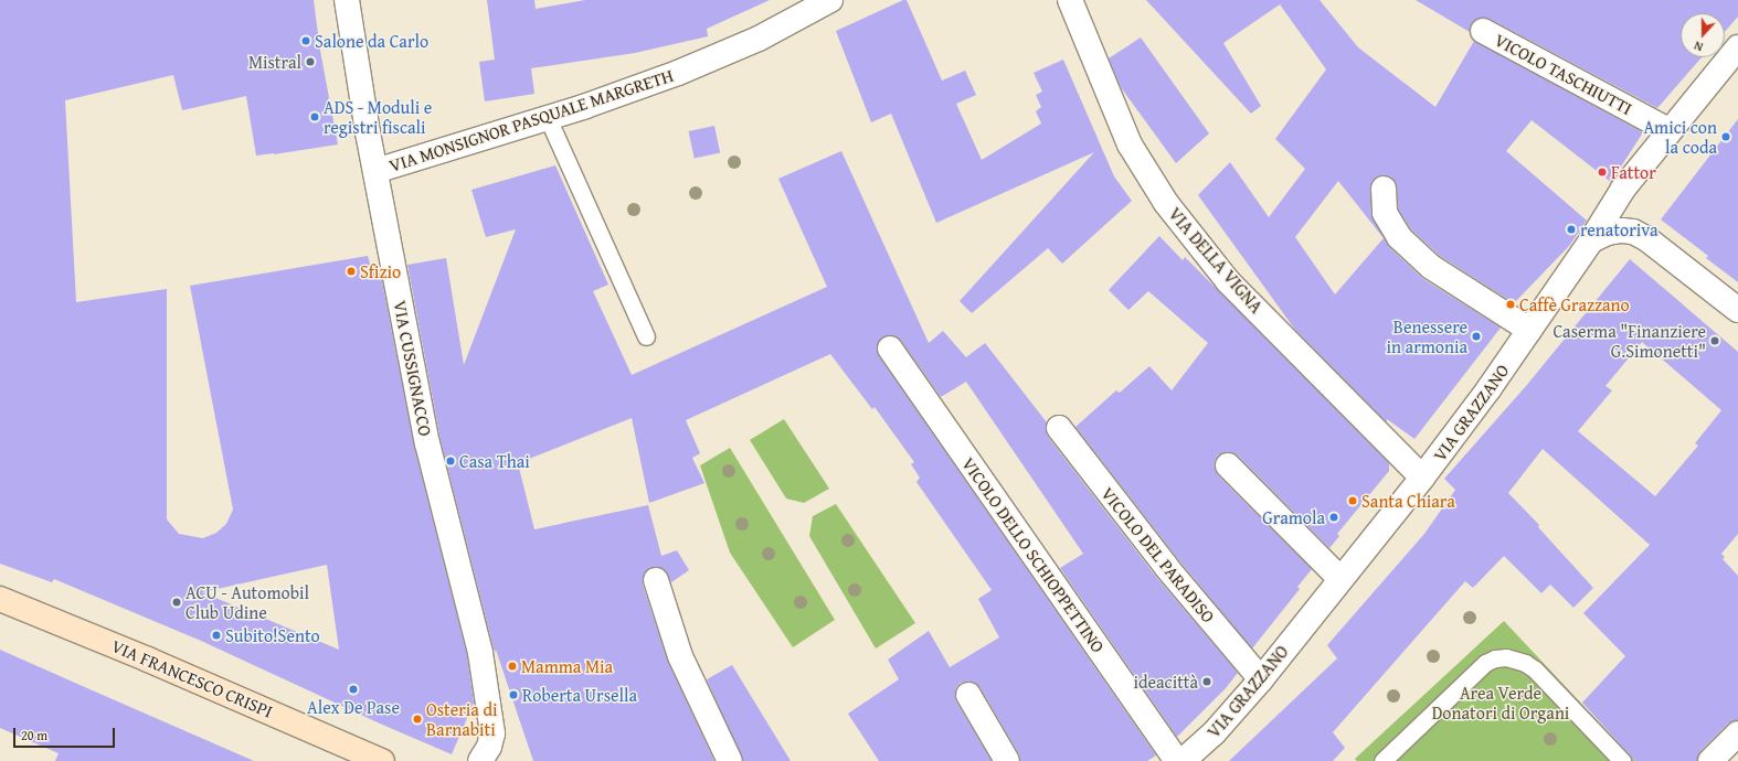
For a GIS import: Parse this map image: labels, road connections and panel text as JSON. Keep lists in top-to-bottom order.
{
  "streets": {
    "street": [
      "VICOLO TASCHIUTTI",
      "VIA MONSIGNOR PASQUALE MARGRETH",
      "VIA DELLA VIGNA",
      "VIA CUSSIGNACCO",
      "VIA GRAZZANO",
      "VICOLO DELLO SCHIOPPETTINO",
      "VICOLO DEL PARADISO",
      "VIA FRANCESCO CRISPI"
    ]
  },
  "crossings": [
    ["VICOLO TASCHIUTTI", "VIA GRAZZANO"],
    ["VIA MONSIGNOR PASQUALE MARGRETH", "VIA CUSSIGNACCO"],
    ["VIA DELLA VIGNA", "VIA GRAZZANO"],
    ["VIA GRAZZANO", "VICOLO DELLO SCHIOPPETTINO"],
    ["VIA GRAZZANO", "VICOLO DEL PARADISO"]
  ],
  "parks": ["Area Verde Donatori di Organi"],
  "places": [
    "Salone da Carlo",
    "Mistral",
    "ADS - Moduli e registri fiscali",
    "Amici con la coda",
    "Fattor",
    "renatoriva",
    "Sfizio",
    "Caffè Grazzano",
    "Benessere in armonia",
    "Caserma \"Finanziere G.Simonetti\"",
    "Casa Thai",
    "Santa Chiara",
    "Gramola",
    "ACU - Automobil Club Udine",
    "Subito!Sento",
    "Mamma Mia",
    "ideacittà",
    "Alex De Pase",
    "Roberta Ursella",
    "Osteria di Barnabiti"
  ],
  "scale_bar": "20 m",
  "north": "bottom"
}
